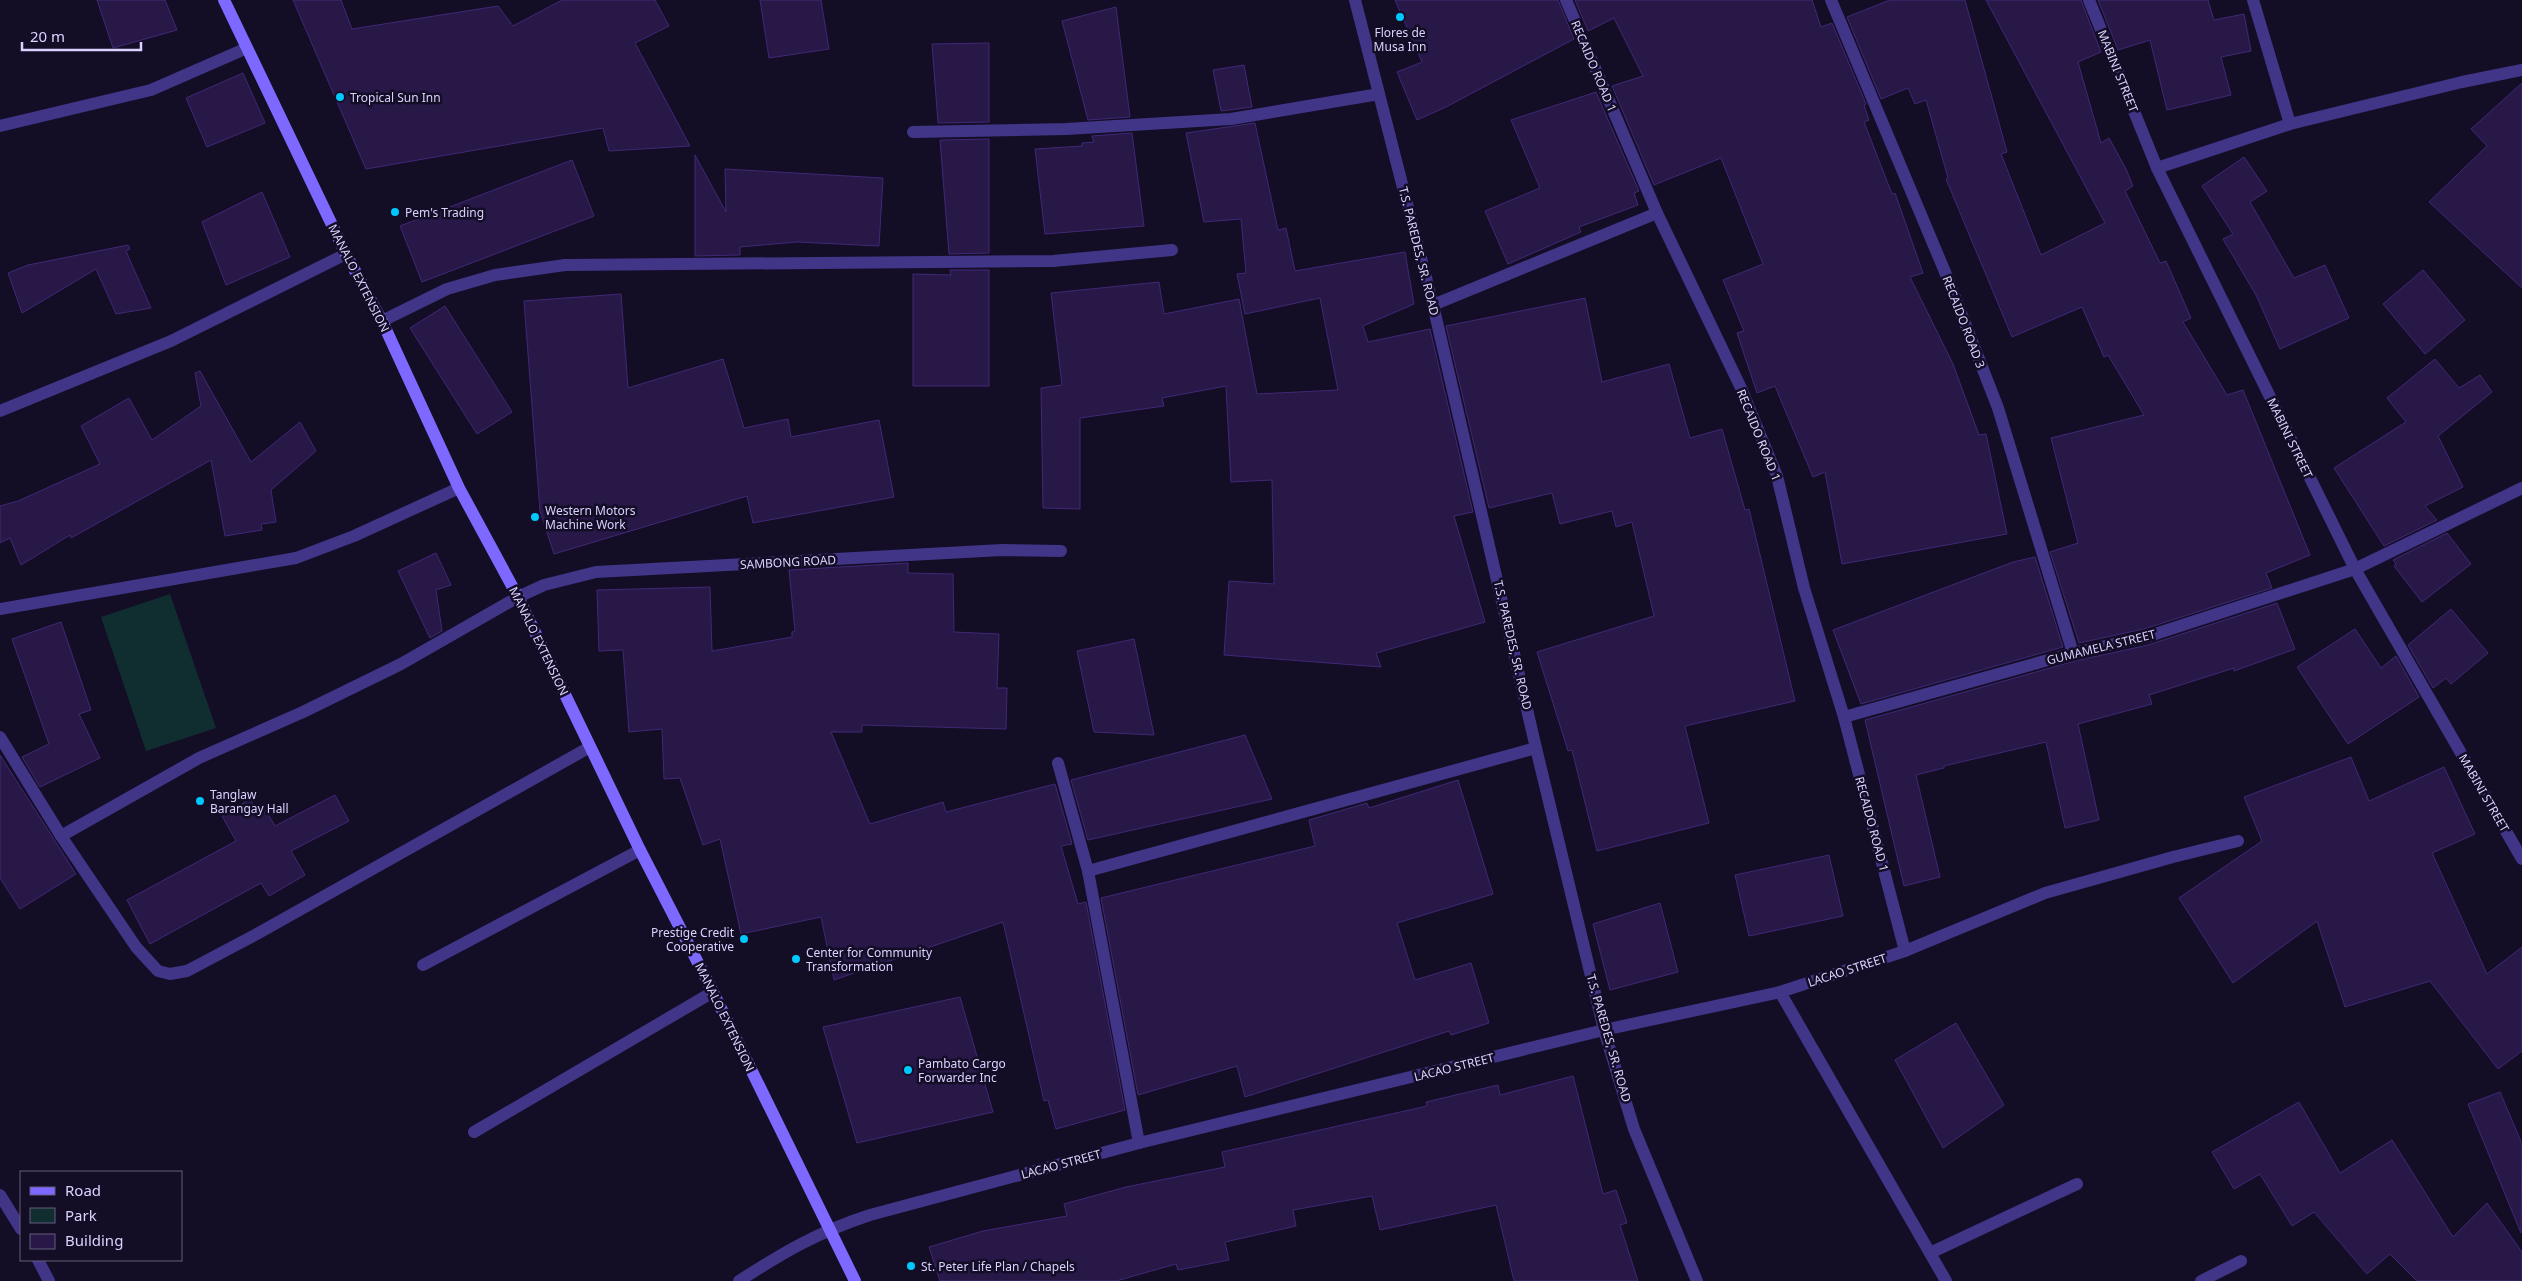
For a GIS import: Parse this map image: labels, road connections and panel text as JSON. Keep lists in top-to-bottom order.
{
  "streets": {
    "street": [
      "RECAIDO ROAD 1",
      "MABINI STREET",
      "T.S. PAREDES, SR. ROAD",
      "MANALO EXTENSION",
      "RECAIDO ROAD 3",
      "SAMBONG ROAD",
      "GUMAMELA STREET",
      "LACAO STREET"
    ]
  },
  "crossings": [
    ["RECAIDO ROAD 1", "GUMAMELA STREET"],
    ["RECAIDO ROAD 1", "LACAO STREET"],
    ["MABINI STREET", "GUMAMELA STREET"],
    ["T.S. PAREDES, SR. ROAD", "LACAO STREET"],
    ["MANALO EXTENSION", "SAMBONG ROAD"],
    ["MANALO EXTENSION", "LACAO STREET"],
    ["RECAIDO ROAD 3", "GUMAMELA STREET"]
  ],
  "places": [
    "Flores de Musa Inn",
    "Tropical Sun Inn",
    "Pem's Trading",
    "Western Motors Machine Work",
    "Tanglaw Barangay Hall",
    "Prestige Credit Cooperative",
    "Center for Community Transformation",
    "Pambato Cargo Forwarder Inc",
    "St. Peter Life Plan / Chapels"
  ],
  "legend": ["Road", "Park", "Building"],
  "scale_bar": "20 m"
}
